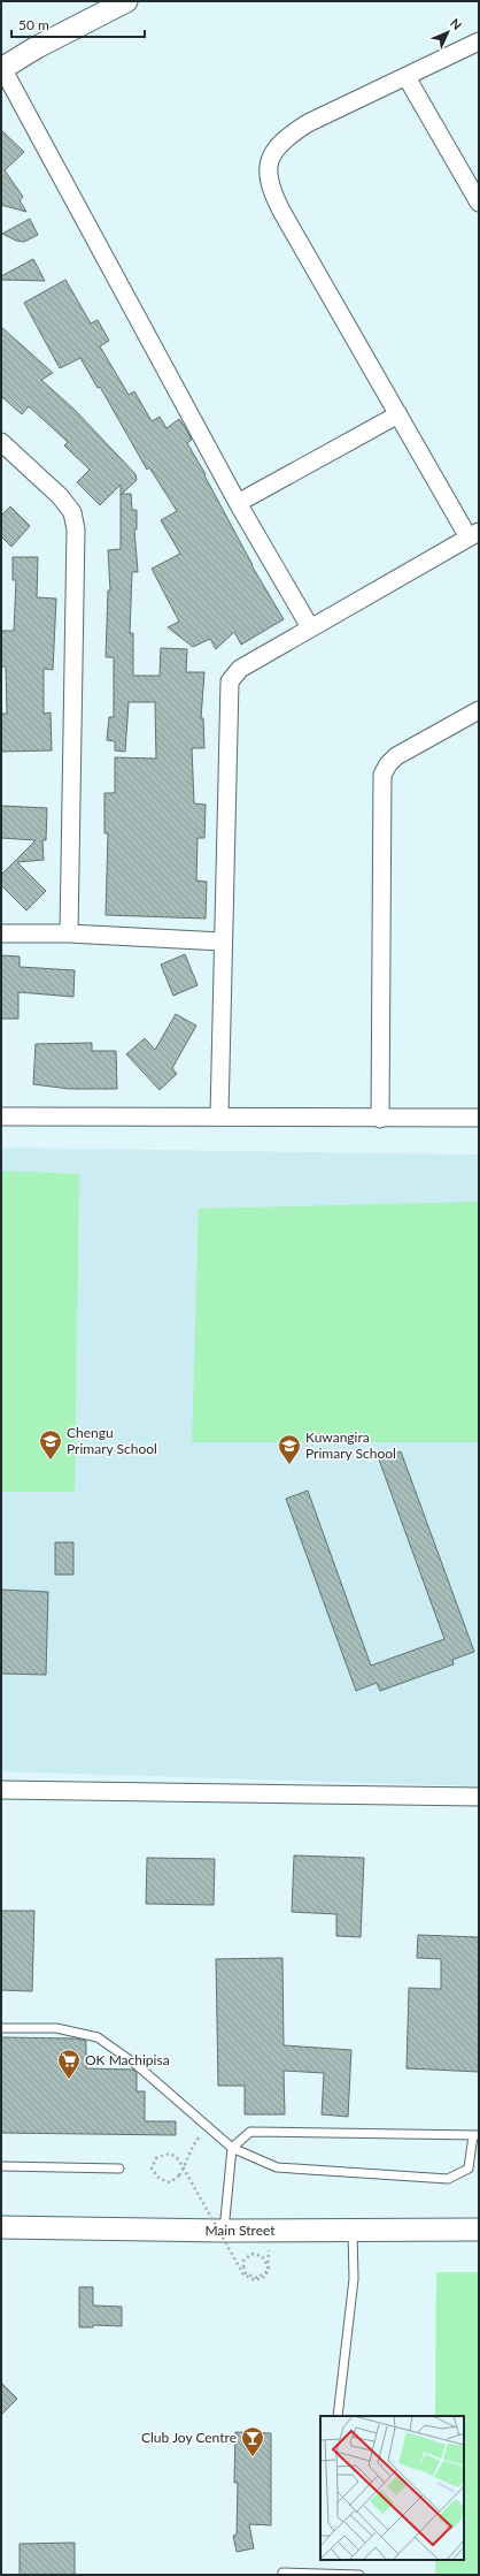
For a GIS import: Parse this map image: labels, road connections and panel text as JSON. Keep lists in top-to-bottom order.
{
  "streets": {
    "street": ["Main Street"]
  },
  "places": {
    "school or university": ["Chengu Primary School", "Kuwangira Primary School"],
    "supermarket": ["OK Machipisa"],
    "bar": ["Club Joy Centre"]
  },
  "scale_bar": "50 m",
  "north": "top right"
}
